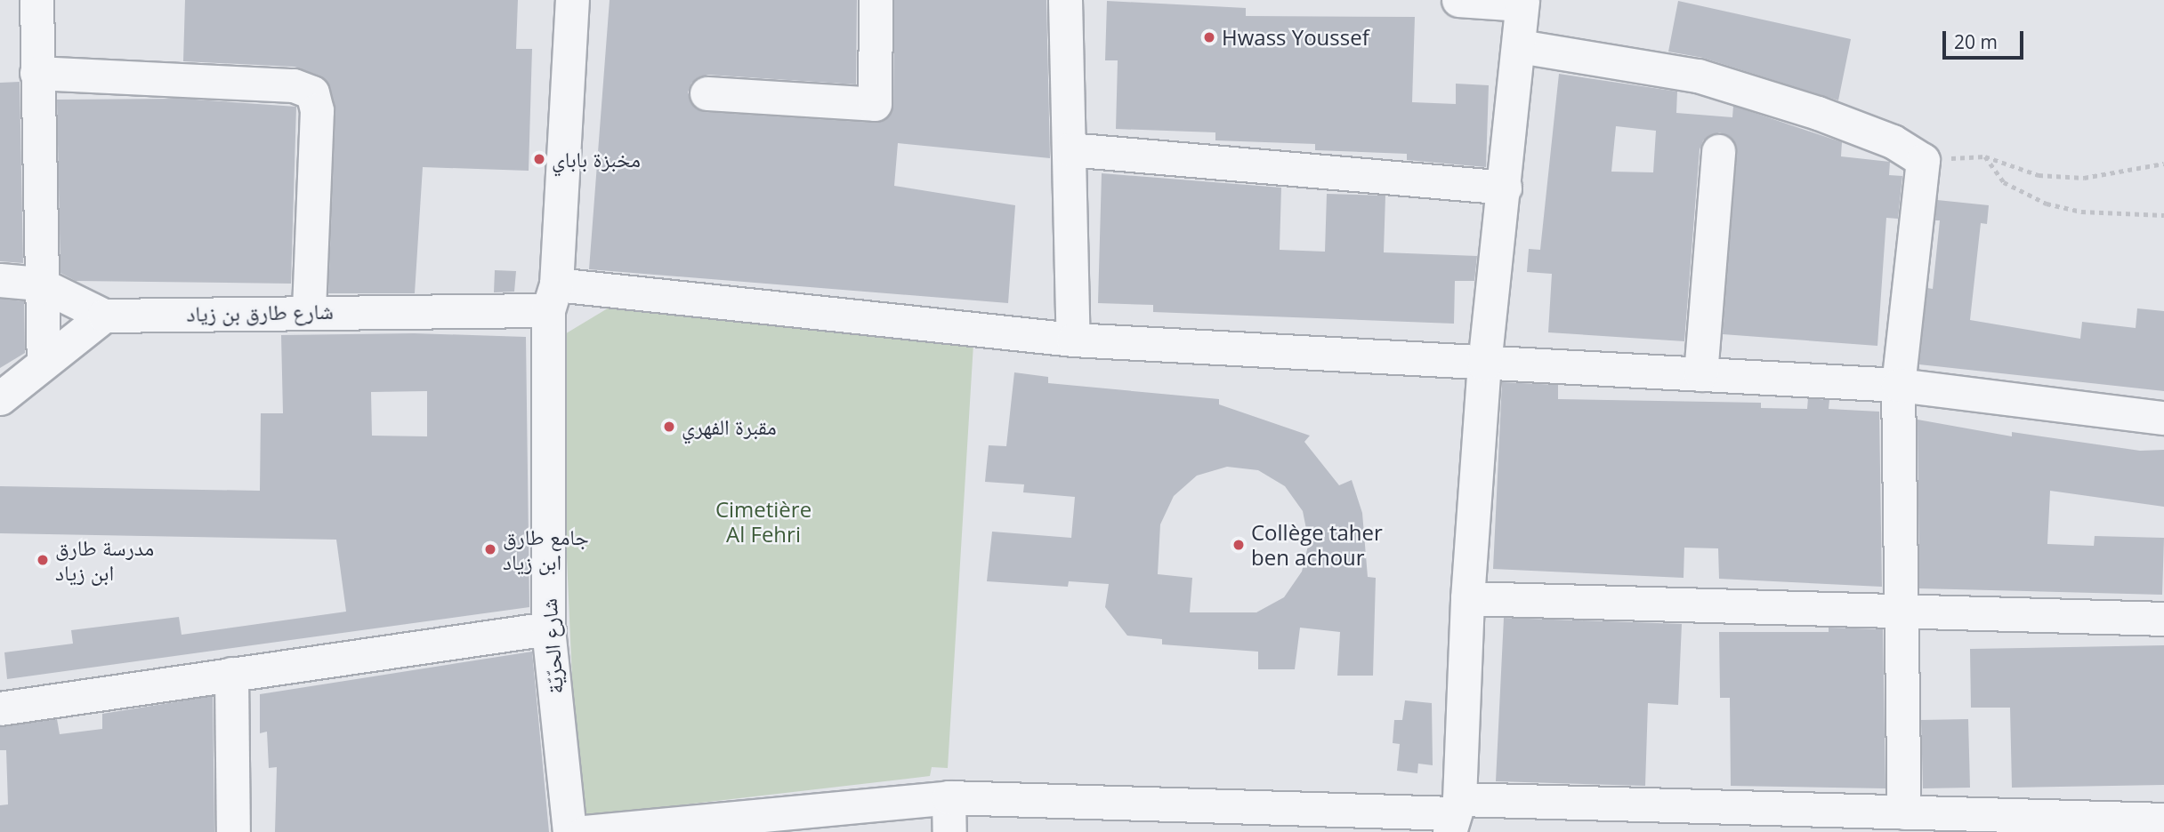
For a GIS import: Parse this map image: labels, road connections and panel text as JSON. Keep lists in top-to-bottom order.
{
  "streets": {
    "street": ["شارع طارق بن زياد", "شارع الحرّيّة"]
  },
  "crossings": [
    ["شارع طارق بن زياد", "شارع الحرّيّة"]
  ],
  "parks": ["Cimetière Al Fehri"],
  "places": [
    "Hwass Youssef",
    "مخبزة باباي",
    "مقبرة الفهري",
    "Collège taher ben achour",
    "جامع طارق ابن زياد",
    "مدرسة طارق ابن زياد"
  ],
  "scale_bar": "20 m"
}
